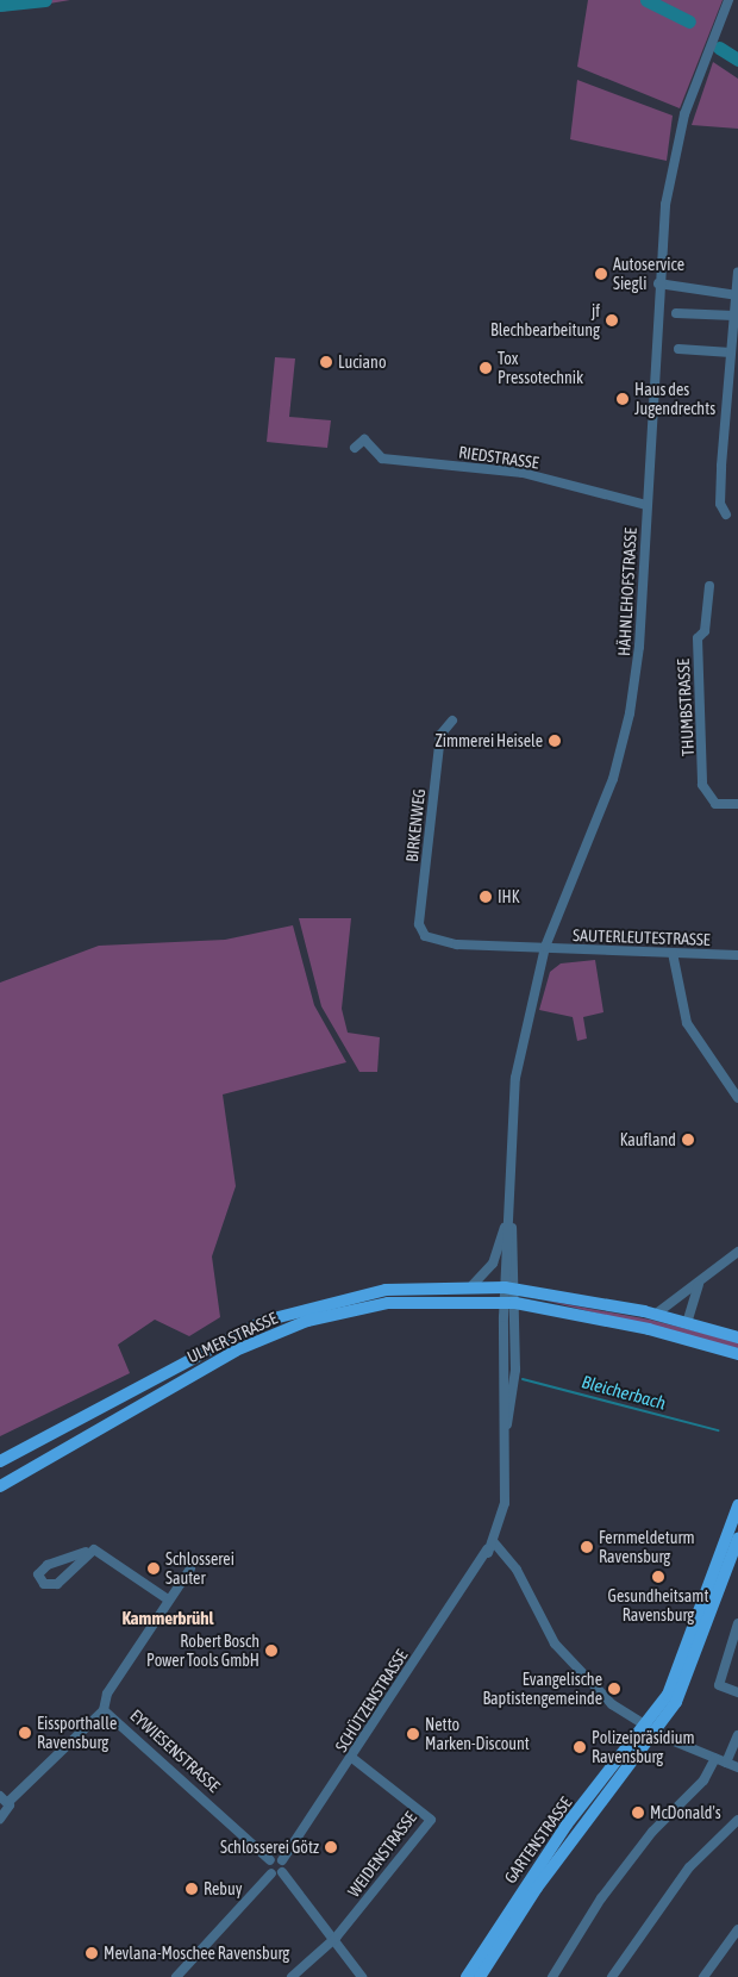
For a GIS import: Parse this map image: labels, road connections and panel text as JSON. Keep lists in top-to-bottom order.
{
  "streets": {
    "main road": ["ULMER STRASSE", "GARTENSTRASSE"],
    "street": [
      "RIEDSTRASSE",
      "HÄHNLEHOFSTRASSE",
      "THUMBSTRASSE",
      "BIRKENWEG",
      "SAUTERLEUTESTRASSE",
      "SCHÜTZENSTRASSE",
      "EYWIESENSTRASSE",
      "WEIDENSTRASSE"
    ]
  },
  "crossings": [
    ["RIEDSTRASSE", "HÄHNLEHOFSTRASSE"],
    ["HÄHNLEHOFSTRASSE", "SAUTERLEUTESTRASSE"],
    ["BIRKENWEG", "SAUTERLEUTESTRASSE"],
    ["SCHÜTZENSTRASSE", "WEIDENSTRASSE"]
  ],
  "districts": ["Kammerbrühl"],
  "water": ["Bleicherbach"],
  "places": [
    "Autoservice Siegli",
    "jf Blechbearbeitung",
    "Luciano",
    "Tox Pressotechnik",
    "Haus des Jugendrechts",
    "Zimmerei Heisele",
    "IHK",
    "Kaufland",
    "Fernmeldeturm Ravensburg",
    "Schlosserei Sauter",
    "Gesundheitsamt Ravensburg",
    "Robert Bosch Power Tools GmbH",
    "Evangelische Baptistengemeinde",
    "Eissporthalle Ravensburg",
    "Netto Marken-Discount",
    "Polizeipräsidium Ravensburg",
    "McDonald's",
    "Schlosserei Götz",
    "Rebuy",
    "Mevlana-Moschee Ravensburg"
  ]
}
